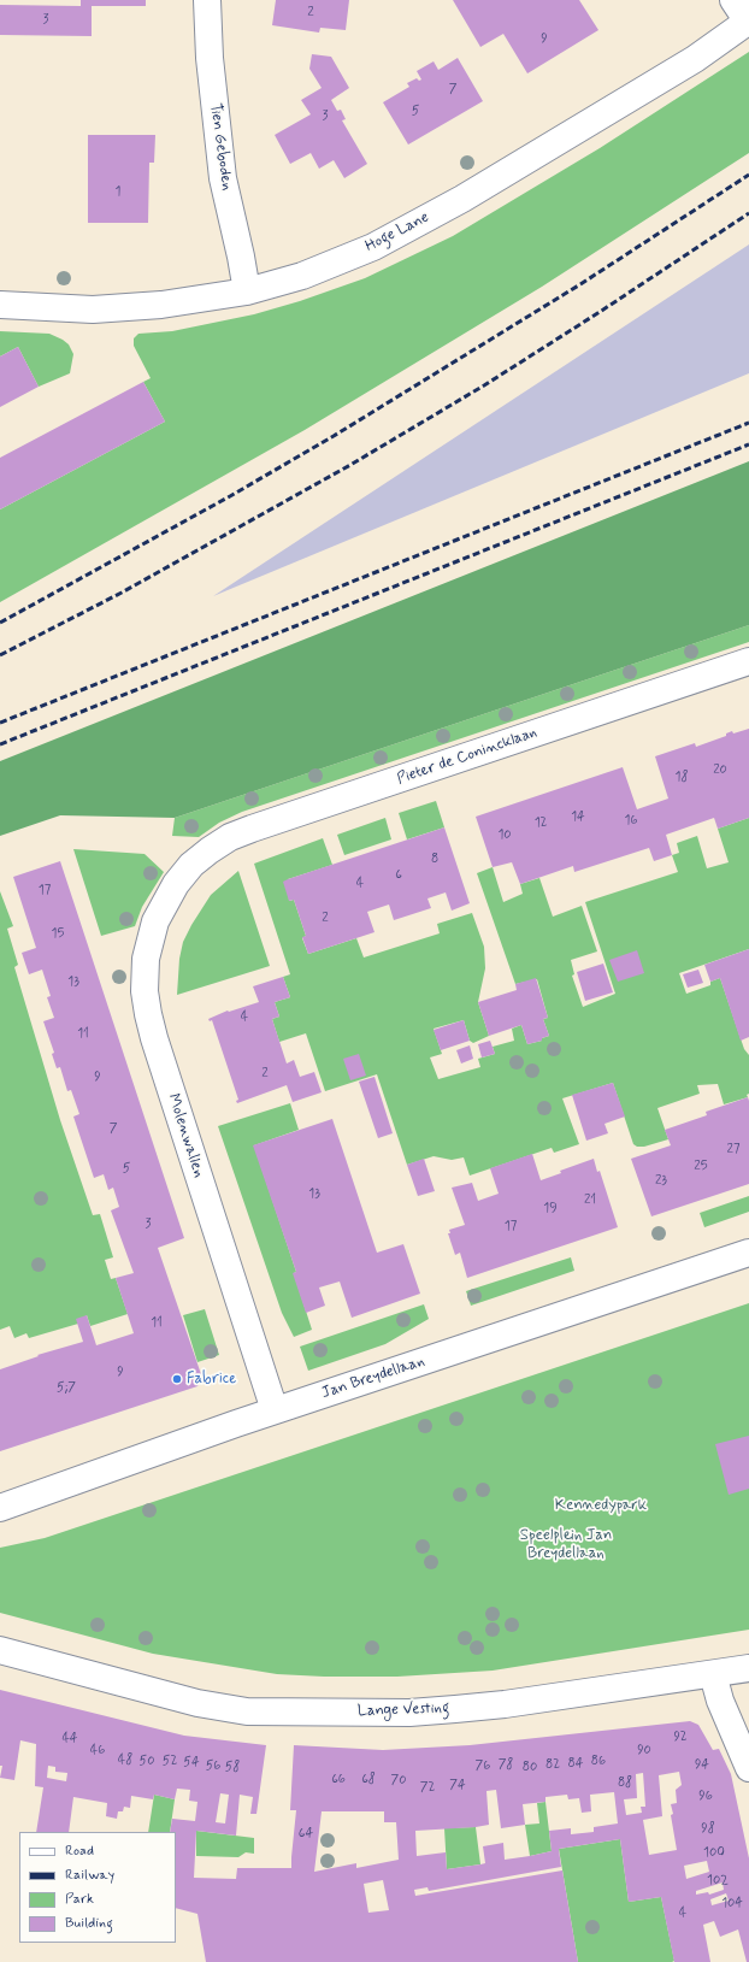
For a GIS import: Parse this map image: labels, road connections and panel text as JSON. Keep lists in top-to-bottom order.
{
  "streets": {
    "street": [
      "Tien Geboden",
      "Hoge Lane",
      "Pieter de Conincklaan",
      "Molenwallen",
      "Jan Breydellaan",
      "Lange Vesting"
    ]
  },
  "crossings": [
    ["Tien Geboden", "Hoge Lane"],
    ["Pieter de Conincklaan", "Molenwallen"],
    ["Molenwallen", "Jan Breydellaan"]
  ],
  "parks": ["Kennedypark", "Speelplein Jan Breydellaan"],
  "places": ["Fabrice"],
  "house_numbers": [
    "2",
    "3",
    "9",
    "7",
    "5",
    "3",
    "1",
    "20",
    "18",
    "14",
    "16",
    "12",
    "10",
    "8",
    "6",
    "4",
    "17",
    "2",
    "15",
    "13",
    "4",
    "11",
    "2",
    "9",
    "7",
    "27",
    "25",
    "5",
    "23",
    "13",
    "21",
    "19",
    "3",
    "17",
    "11",
    "9",
    "5;7",
    "92",
    "44",
    "46",
    "90",
    "48",
    "50",
    "52",
    "86",
    "54",
    "84",
    "78",
    "82",
    "94",
    "56",
    "76",
    "58",
    "80",
    "66",
    "68",
    "70",
    "88",
    "74",
    "72",
    "96",
    "98",
    "64",
    "100",
    "102",
    "104",
    "4"
  ],
  "legend": [
    "Road",
    "Railway",
    "Park",
    "Building"
  ]
}
